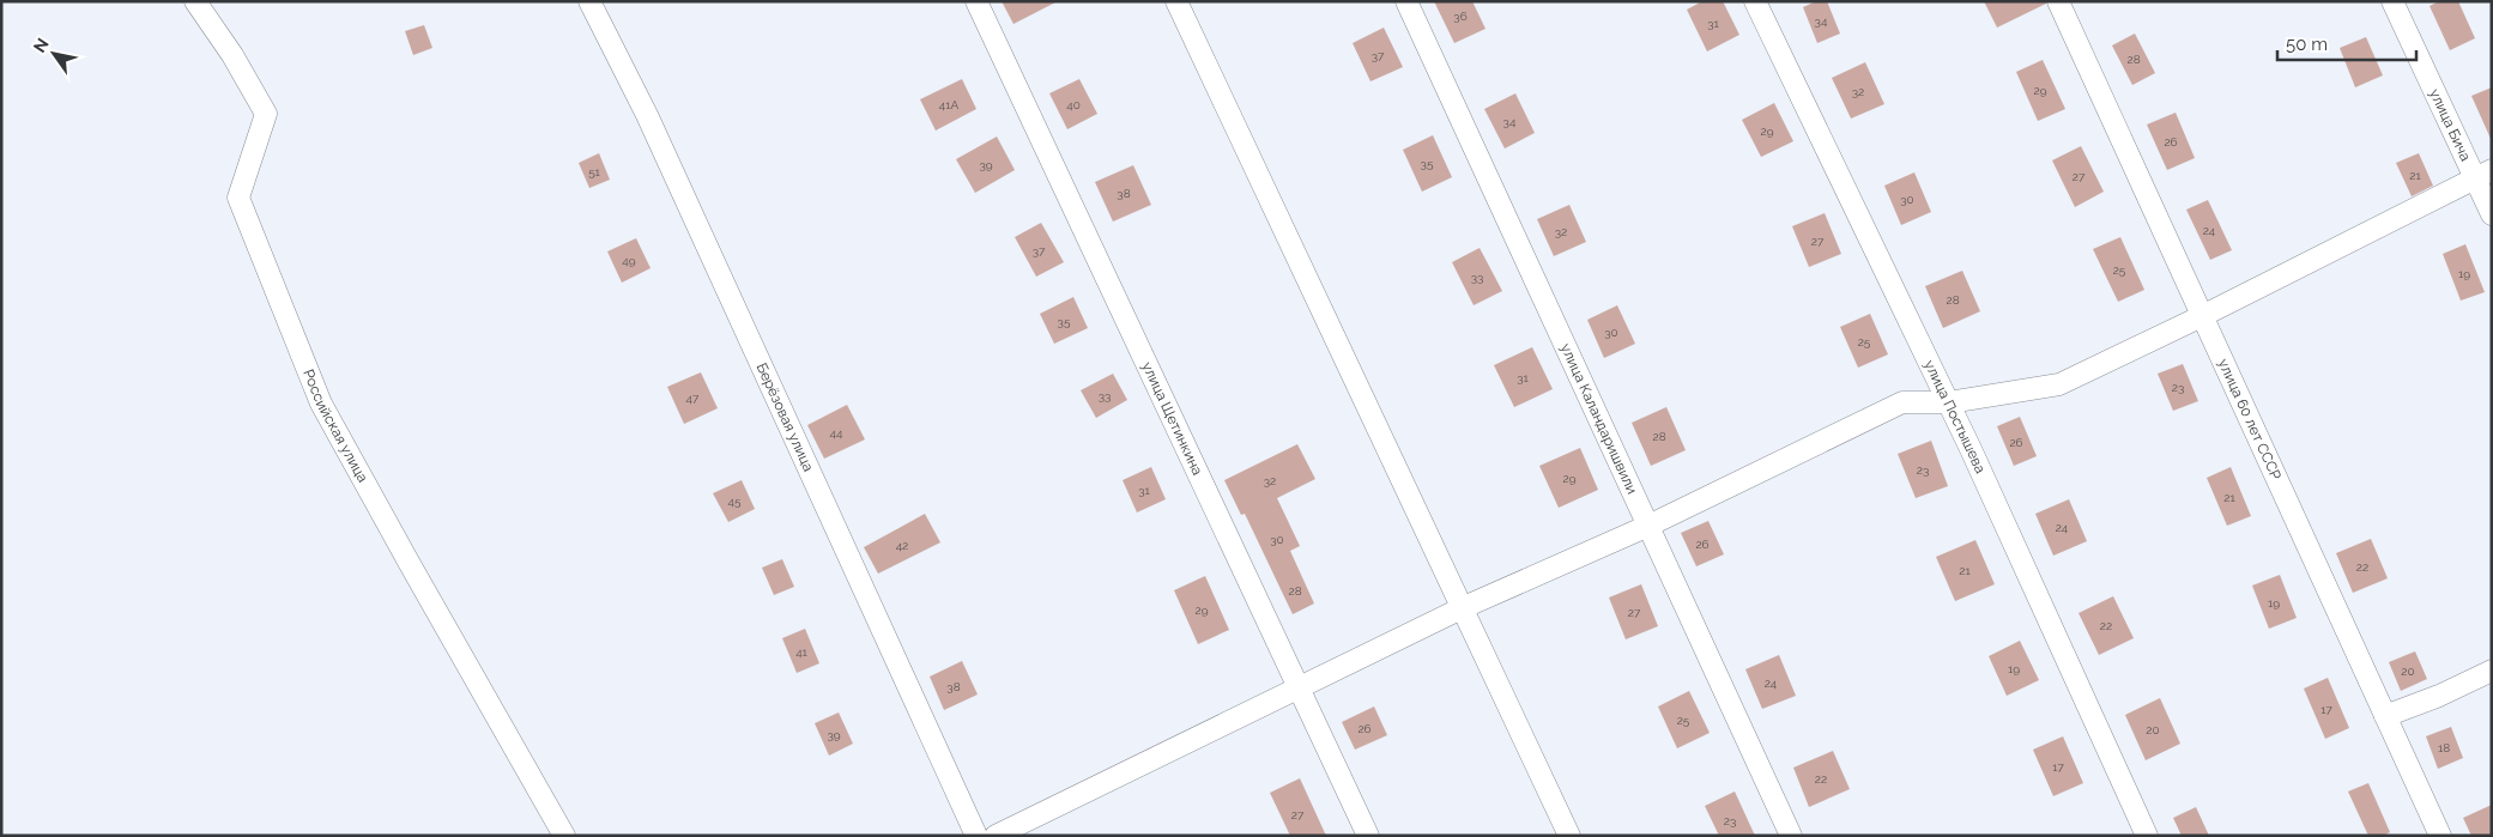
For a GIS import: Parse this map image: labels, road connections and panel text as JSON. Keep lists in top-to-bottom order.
{
  "streets": {
    "street": [
      "улица Бича",
      "улица Постышева",
      "Берёзовая улица",
      "улица Каландаришвили",
      "улица Щетинкина",
      "улица 60 лет СССР",
      "Российская улица"
    ]
  },
  "house_numbers": [
    "36",
    "34",
    "31",
    "37",
    "28",
    "29",
    "32",
    "41А",
    "40",
    "34",
    "29",
    "26",
    "35",
    "39",
    "51",
    "21",
    "27",
    "38",
    "30",
    "24",
    "32",
    "27",
    "37",
    "49",
    "25",
    "19",
    "33",
    "28",
    "35",
    "30",
    "25",
    "31",
    "23",
    "33",
    "47",
    "44",
    "28",
    "26",
    "23",
    "29",
    "32",
    "31",
    "21",
    "45",
    "24",
    "30",
    "26",
    "42",
    "22",
    "21",
    "28",
    "19",
    "29",
    "27",
    "22",
    "41",
    "19",
    "20",
    "24",
    "38",
    "17",
    "25",
    "26",
    "20",
    "39",
    "18",
    "17",
    "22",
    "27",
    "23"
  ],
  "scale_bar": "50 m",
  "north": "top left"
}
